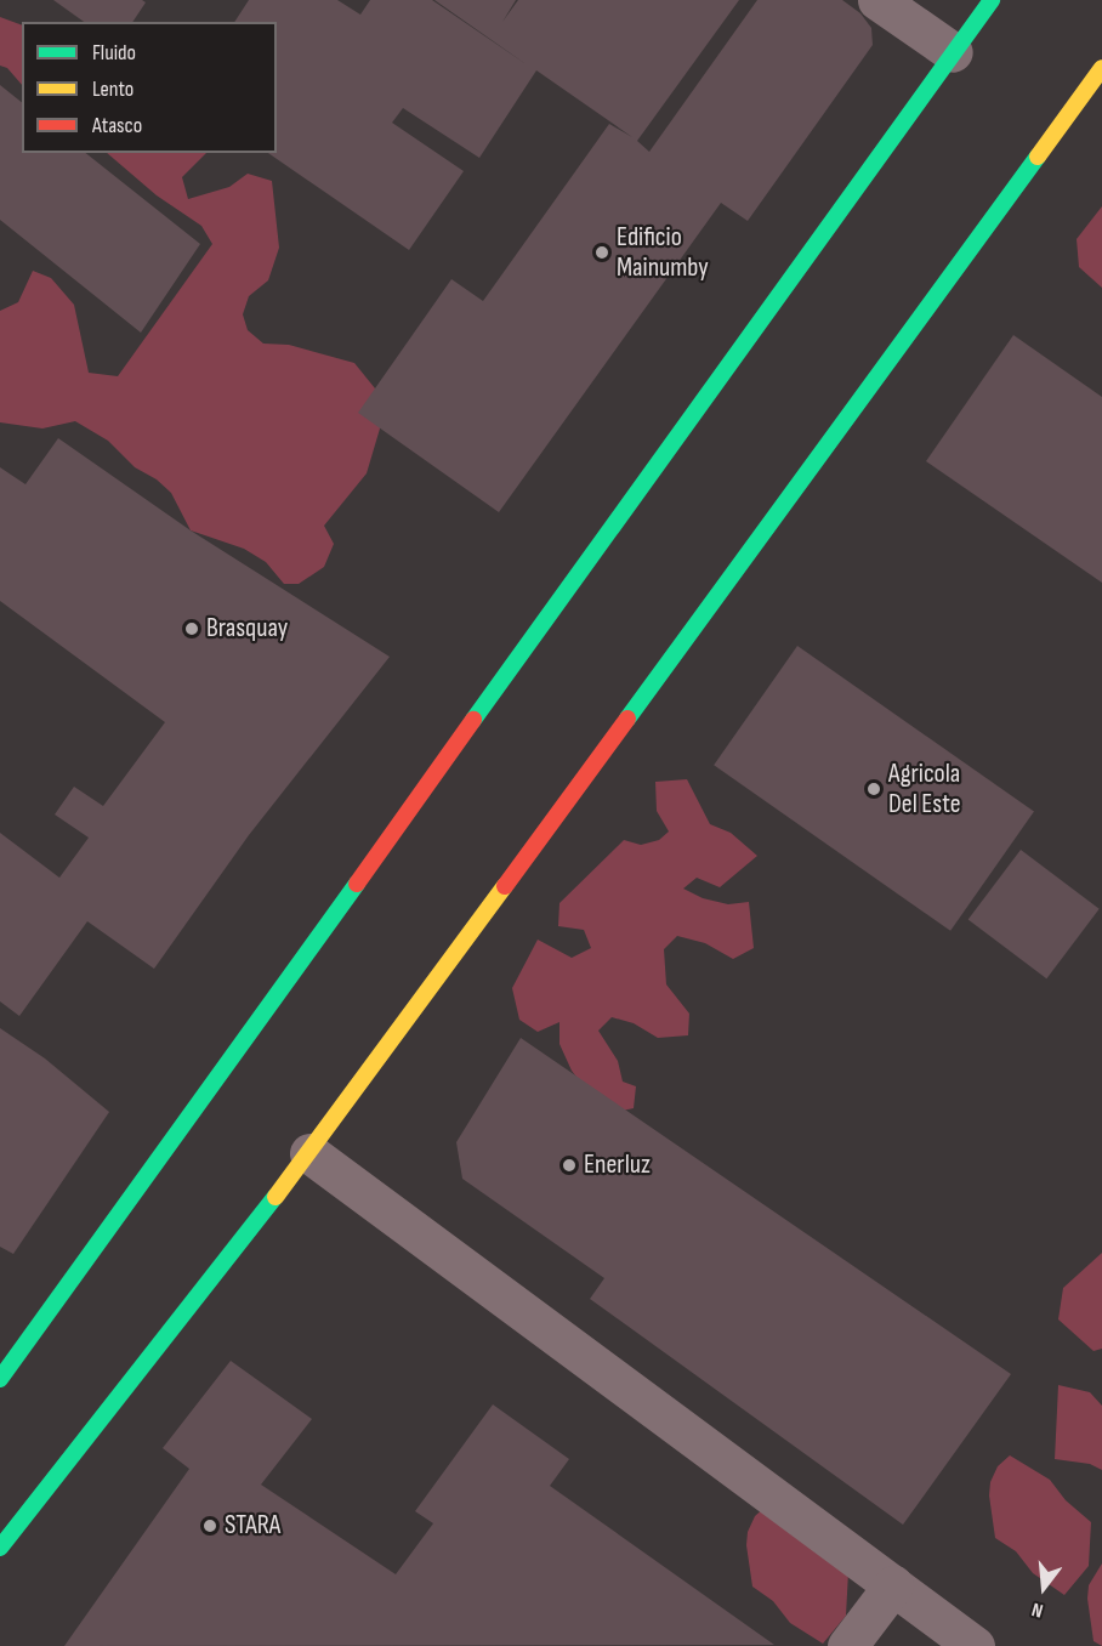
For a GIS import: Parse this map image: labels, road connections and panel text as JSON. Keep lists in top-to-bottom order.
{
  "places": [
    "Edificio Mainumby",
    "Brasquay",
    "Agricola Del Este",
    "Enerluz",
    "STARA"
  ],
  "legend": ["Fluido", "Lento", "Atasco"],
  "north": "bottom"
}
